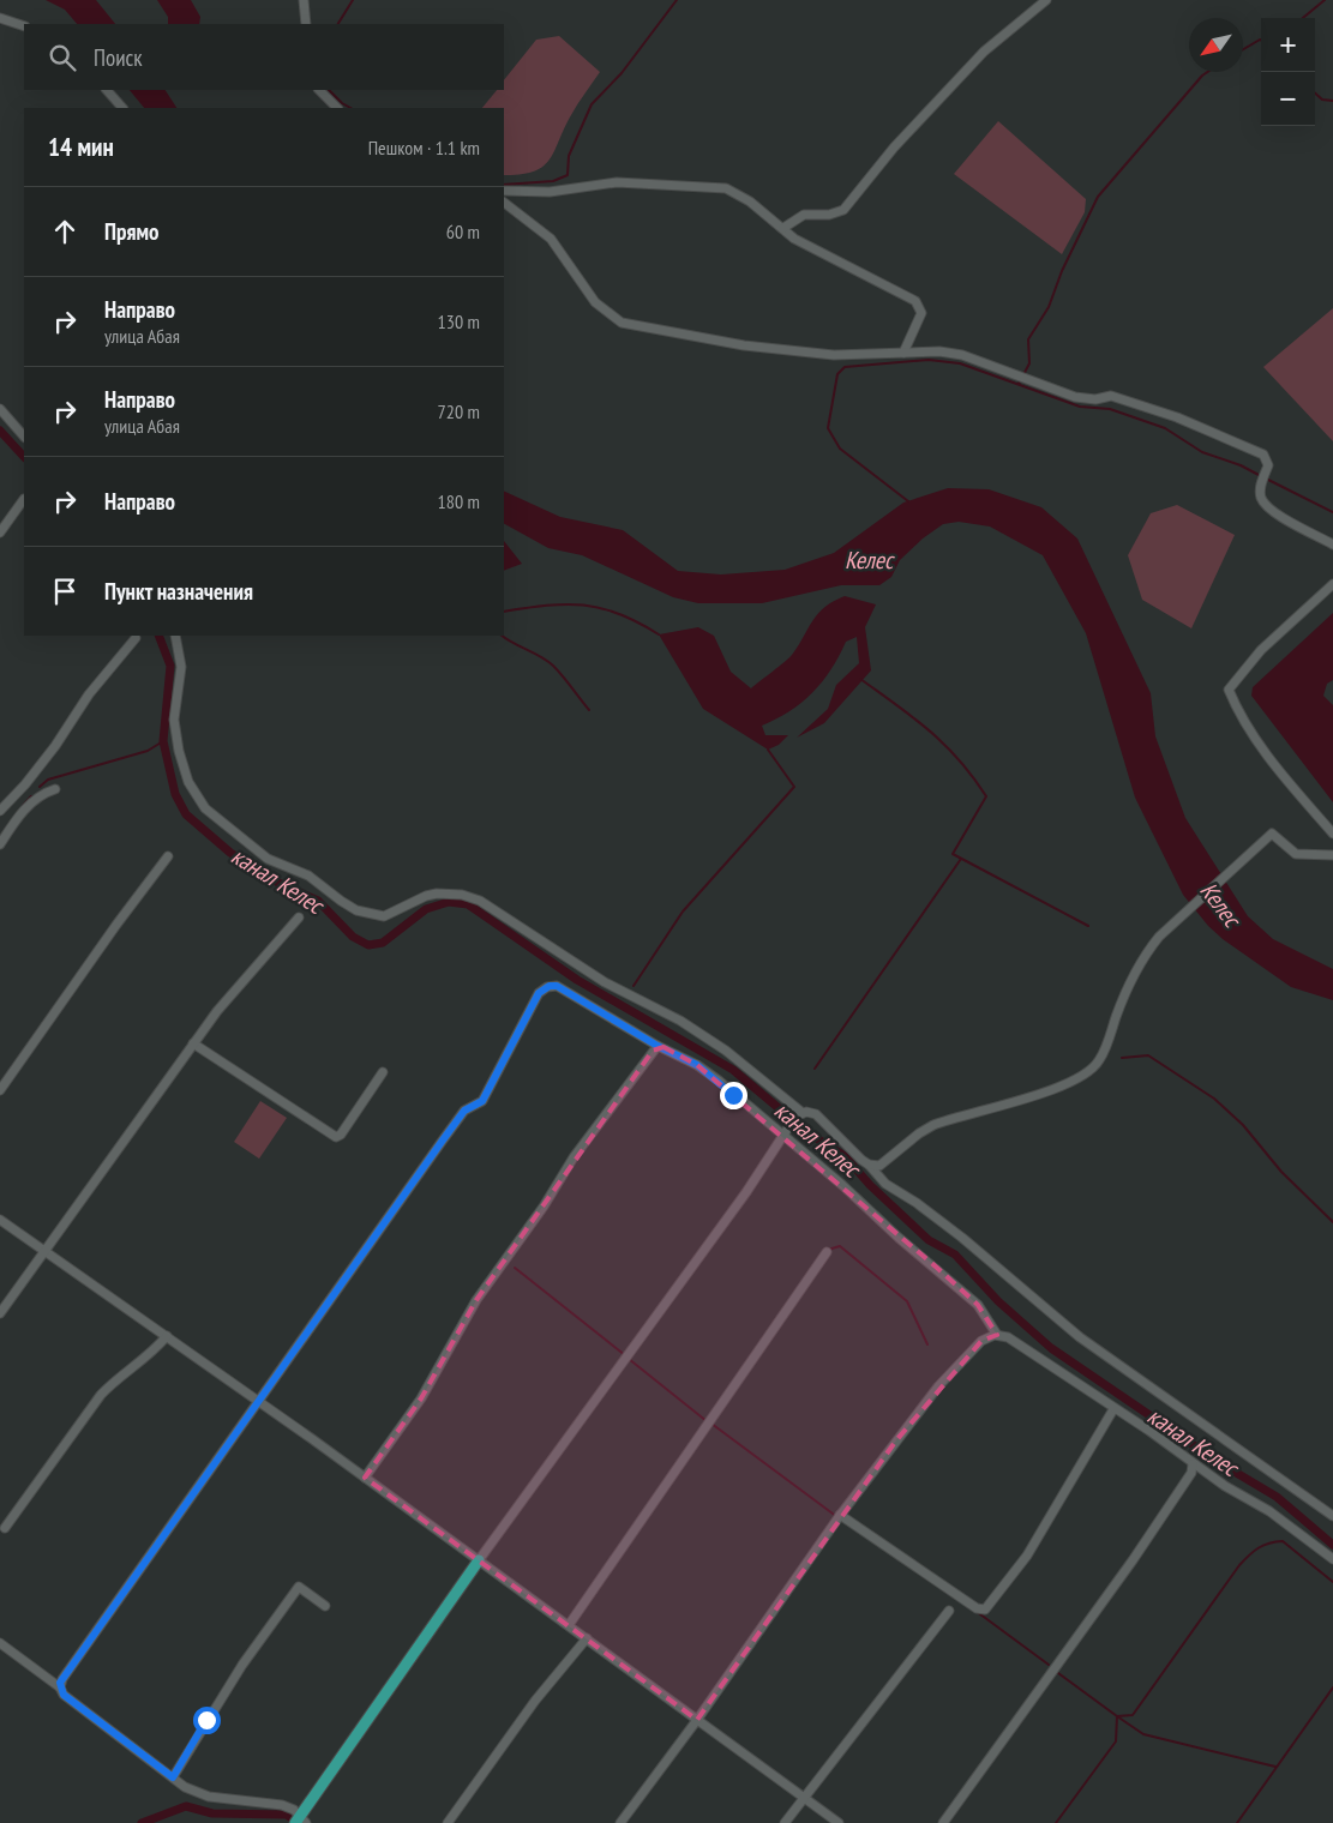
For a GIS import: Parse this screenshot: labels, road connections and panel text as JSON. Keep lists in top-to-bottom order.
{
  "water": ["Келес", "канал Келес"],
  "north": "bottom left",
  "page": {
    "map_buttons": ["+", "−"],
    "search": "Поиск",
    "heading": ["14 мин", "Пешком · 1.1 km"],
    "list": [
      ["Прямо", "60 m"],
      ["Направо", "улица Абая", "130 m"],
      ["Направо", "улица Абая", "720 m"],
      ["Направо", "180 m"],
      "Пункт назначения"
    ]
  }
}
